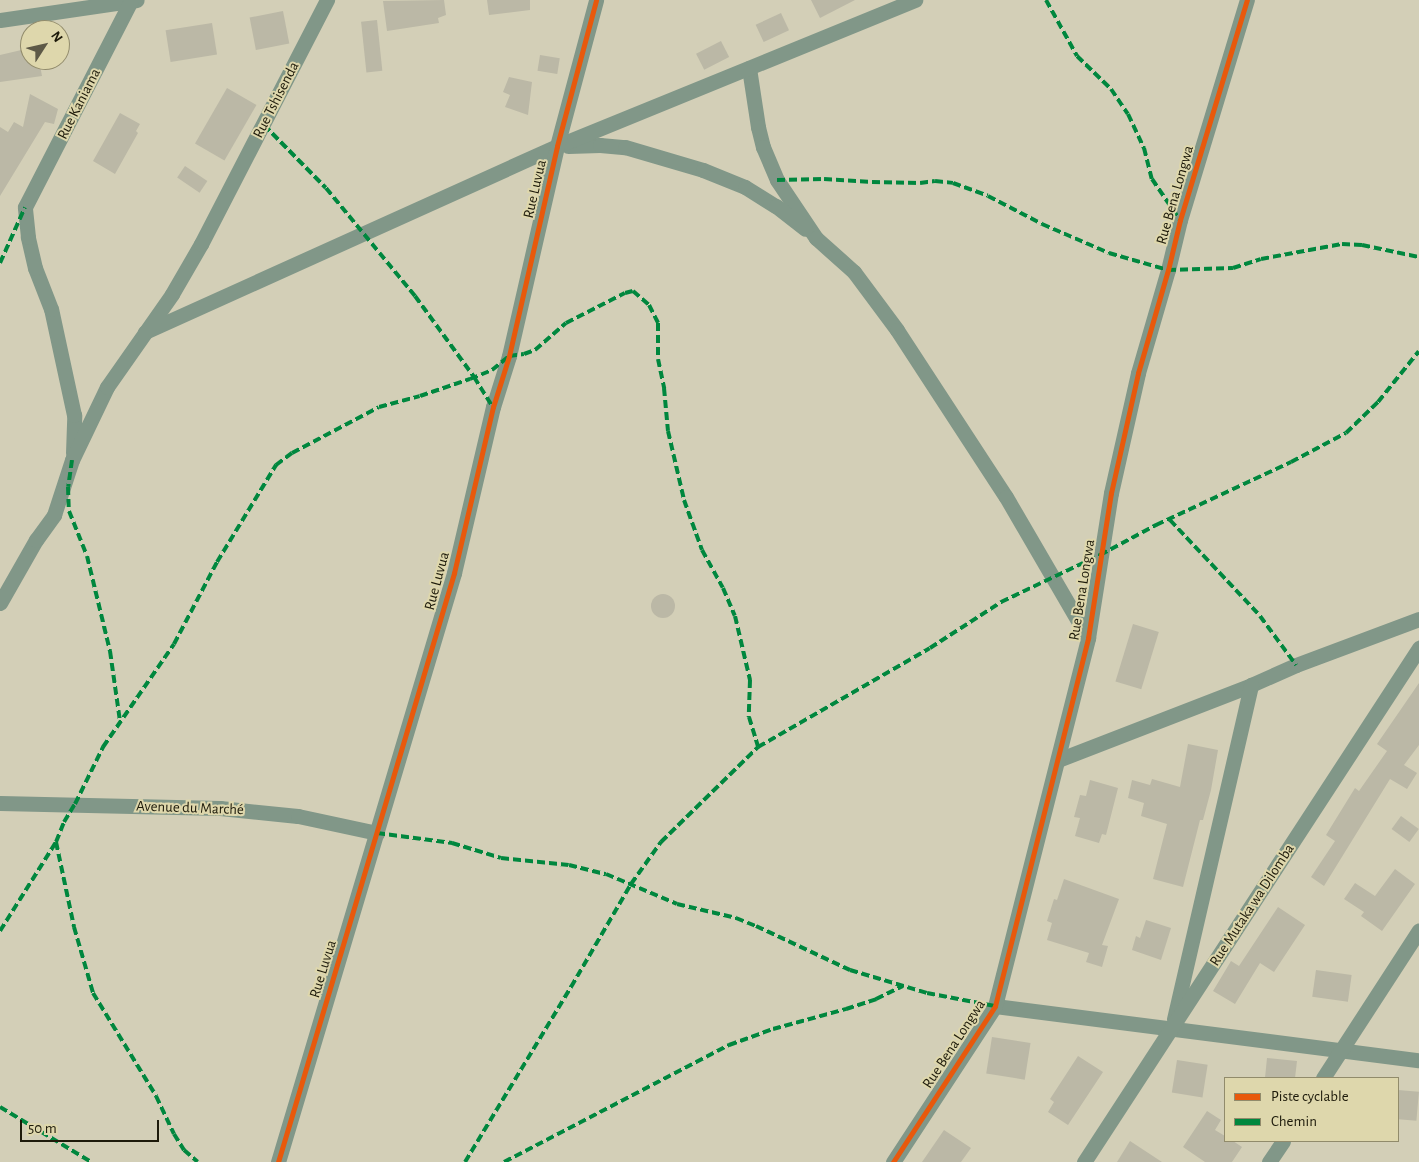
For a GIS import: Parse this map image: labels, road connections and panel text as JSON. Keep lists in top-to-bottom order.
{
  "streets": {
    "street": [
      "Rue Tshisenda",
      "Rue Kaniama",
      "Rue Luvua",
      "Rue Bena Longwa",
      "Avenue du Marché",
      "Rue Mutaka wa Dilomba"
    ]
  },
  "crossings": [
    ["Rue Tshisenda", "Rue Kaniama"],
    ["Rue Luvua", "Avenue du Marché"]
  ],
  "legend": ["Piste cyclable", "Chemin"],
  "scale_bar": "50 m",
  "north": "top right"
}
